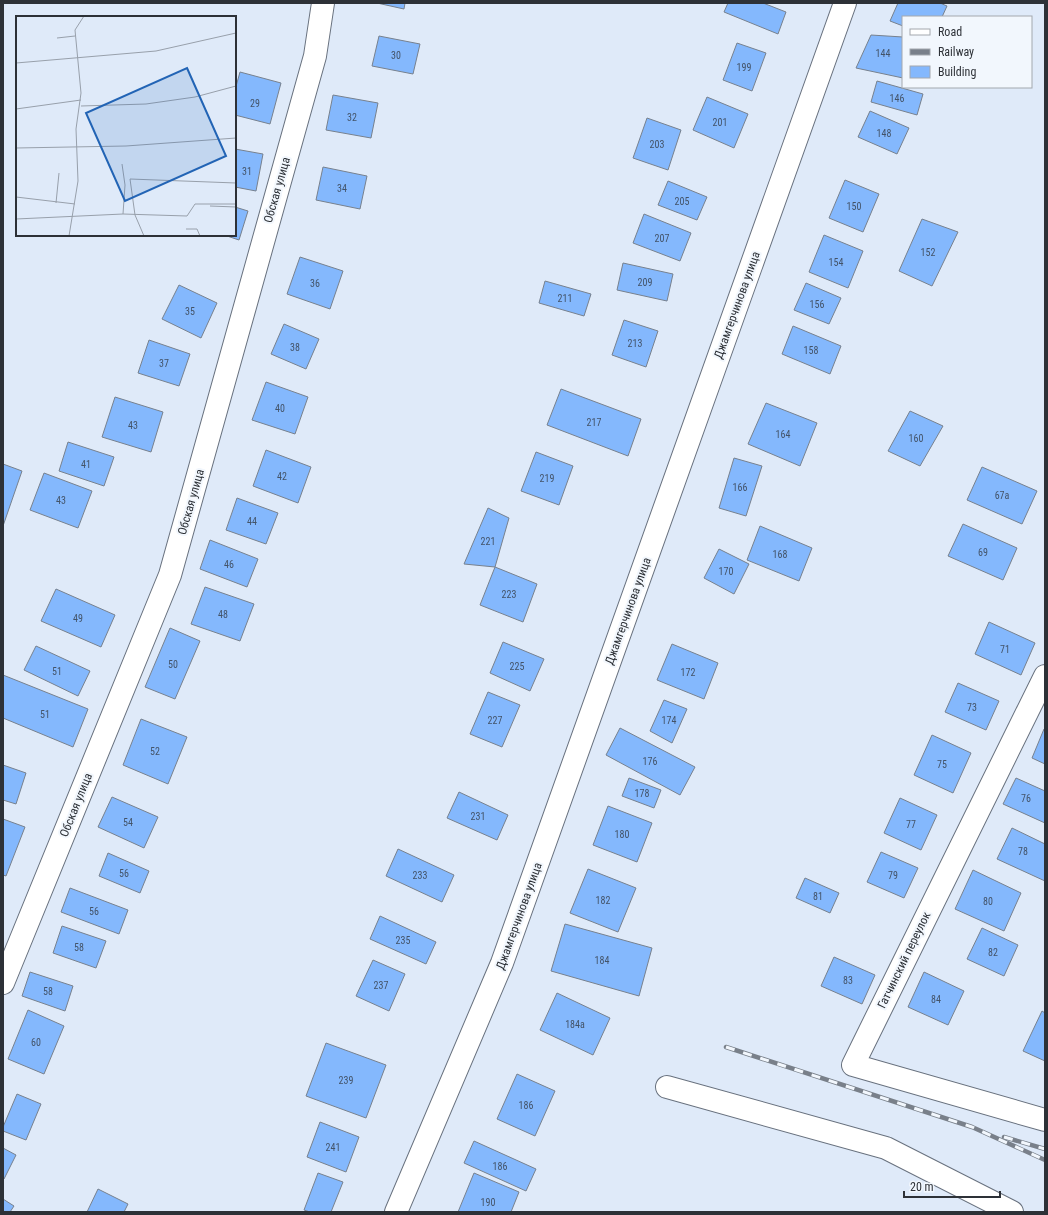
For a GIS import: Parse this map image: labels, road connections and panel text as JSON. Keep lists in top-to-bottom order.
{
  "streets": {
    "street": ["Обская улица", "Джамгерчинова улица", "Гатчинский переулок"]
  },
  "house_numbers": [
    "144",
    "30",
    "199",
    "146",
    "29",
    "32",
    "201",
    "148",
    "203",
    "31",
    "34",
    "205",
    "150",
    "207",
    "152",
    "154",
    "209",
    "36",
    "211",
    "156",
    "35",
    "213",
    "38",
    "158",
    "37",
    "40",
    "217",
    "43",
    "164",
    "160",
    "41",
    "42",
    "219",
    "166",
    "67а",
    "43",
    "44",
    "221",
    "69",
    "168",
    "46",
    "170",
    "223",
    "48",
    "49",
    "71",
    "50",
    "225",
    "51",
    "172",
    "73",
    "51",
    "227",
    "174",
    "52",
    "176",
    "75",
    "178",
    "76",
    "231",
    "54",
    "77",
    "180",
    "78",
    "56",
    "233",
    "79",
    "81",
    "182",
    "80",
    "56",
    "235",
    "58",
    "82",
    "184",
    "83",
    "237",
    "58",
    "84",
    "184а",
    "60",
    "239",
    "186",
    "241",
    "186",
    "190"
  ],
  "legend": ["Road", "Railway", "Building"],
  "scale_bar": "20 m"
}
